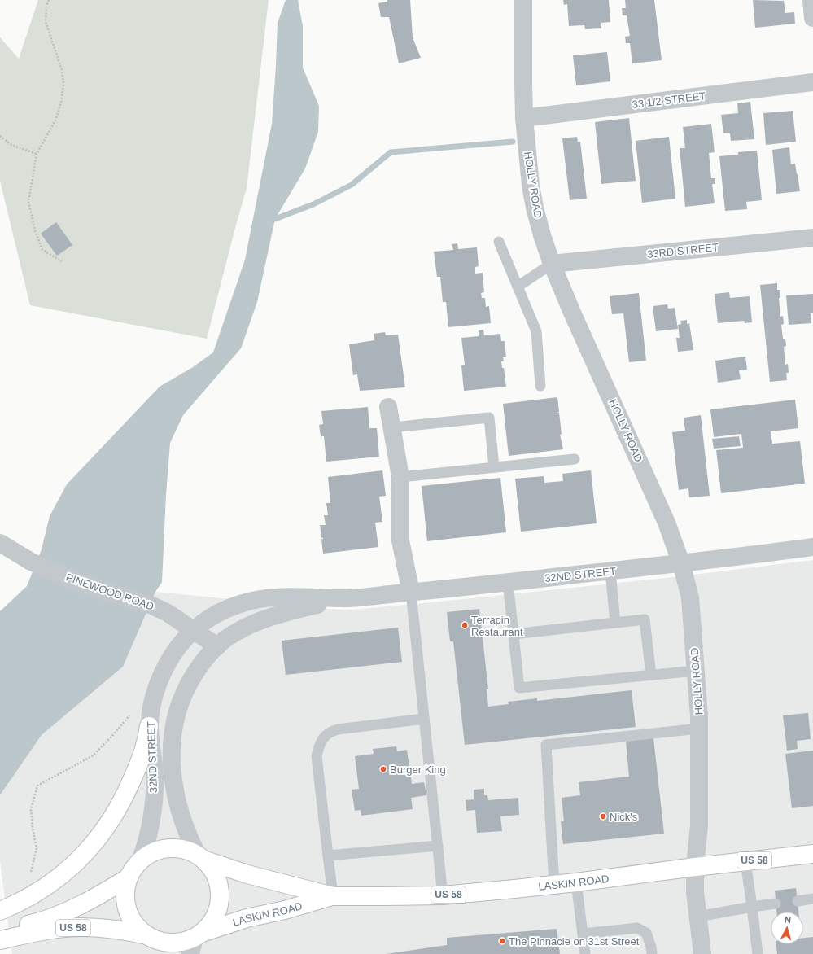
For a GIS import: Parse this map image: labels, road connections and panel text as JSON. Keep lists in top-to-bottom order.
{
  "streets": {
    "main road": ["US 58", "LASKIN ROAD"],
    "street": [
      "33 1/2 STREET",
      "HOLLY ROAD",
      "33RD STREET",
      "32ND STREET",
      "PINEWOOD ROAD"
    ]
  },
  "crossings": [
    ["33 1/2 STREET", "HOLLY ROAD"],
    ["HOLLY ROAD", "33RD STREET"],
    ["HOLLY ROAD", "32ND STREET"],
    ["HOLLY ROAD", "LASKIN ROAD"],
    ["32ND STREET", "PINEWOOD ROAD"],
    ["32ND STREET", "US 58"],
    ["32ND STREET", "LASKIN ROAD"],
    ["US 58", "LASKIN ROAD"]
  ],
  "places": [
    "Terrapin Restaurant",
    "Burger King",
    "Nick's",
    "The Pinnacle on 31st Street"
  ],
  "north": "top"
}
